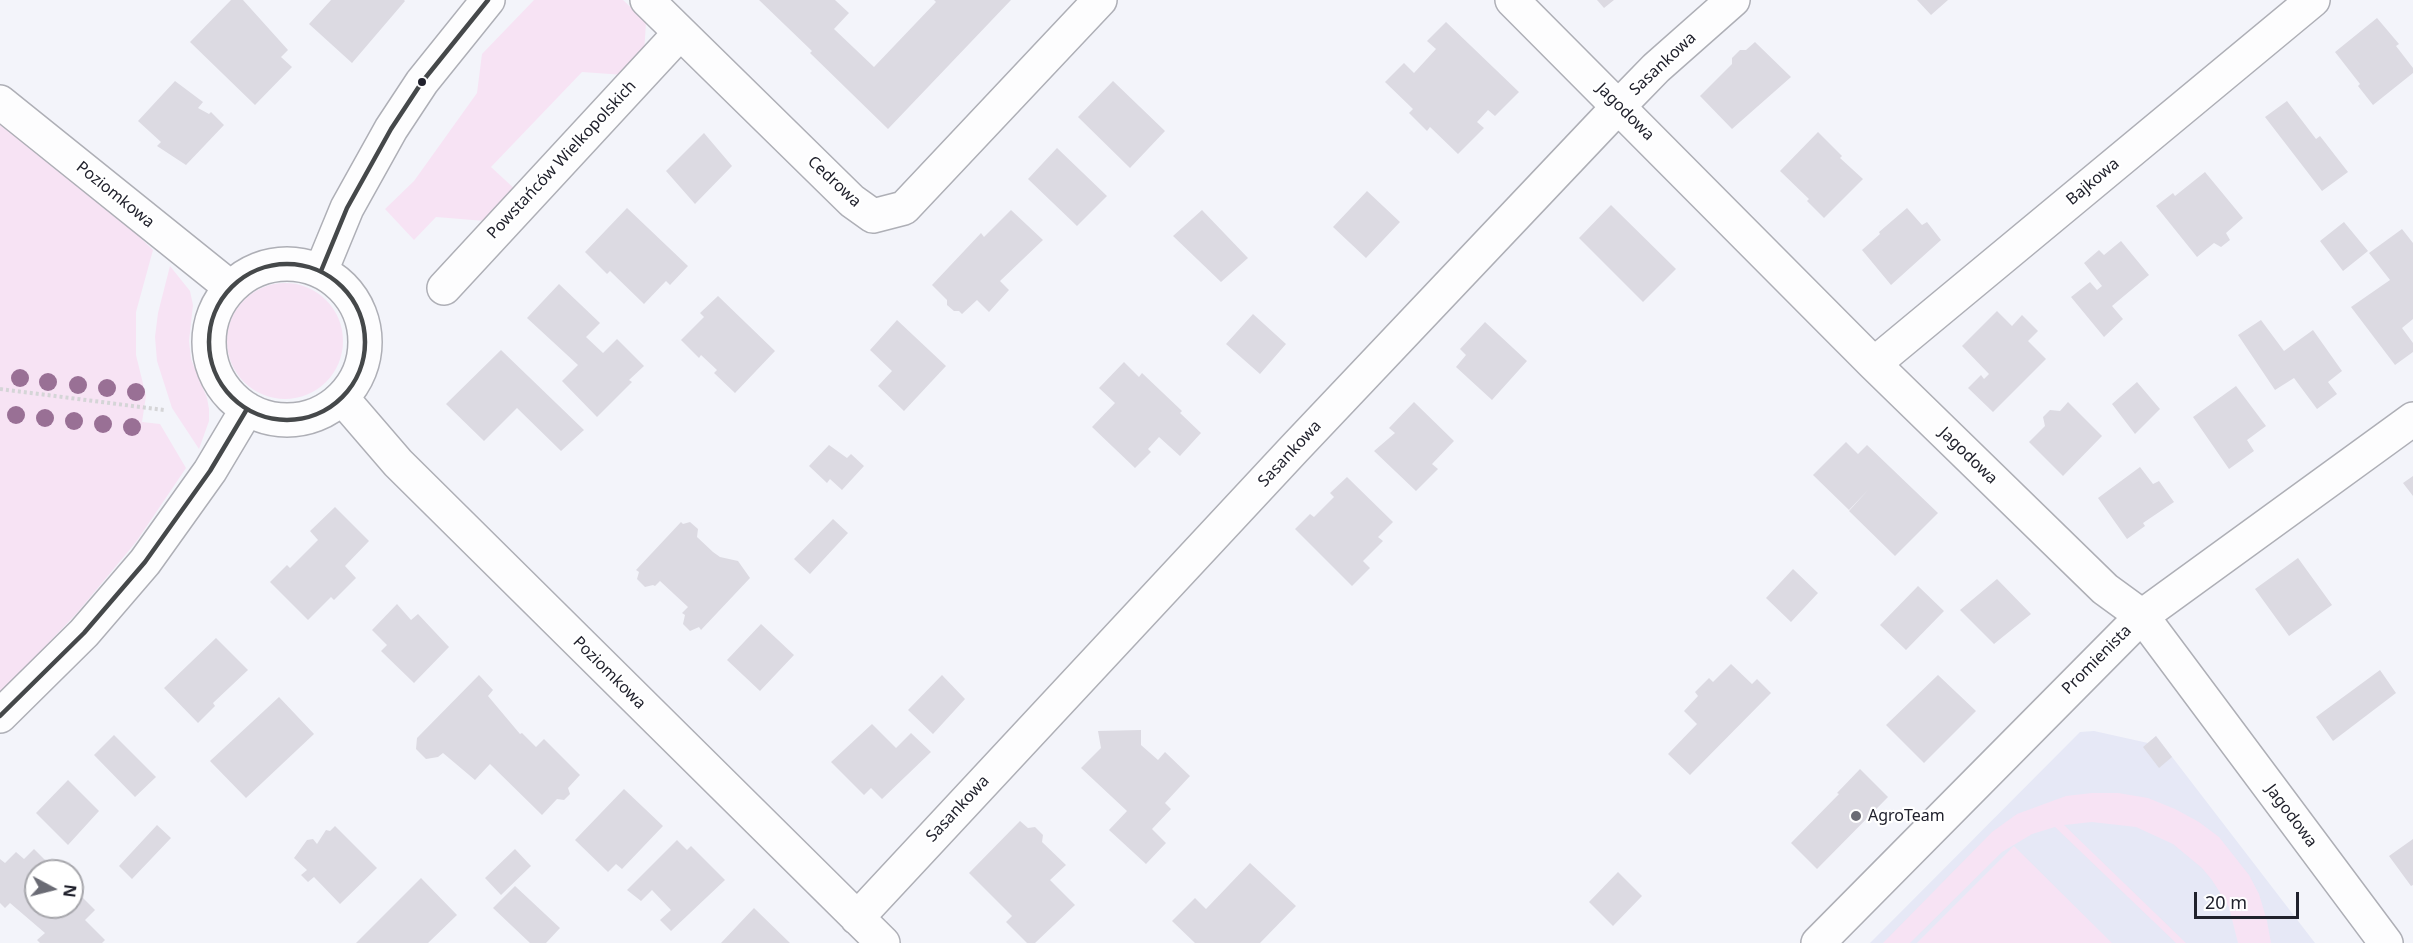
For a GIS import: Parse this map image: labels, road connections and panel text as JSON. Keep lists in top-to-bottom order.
{
  "streets": {
    "street": [
      "Sasankowa",
      "Jagodowa",
      "Powstańców Wielkopolskich",
      "Cedrowa",
      "Bajkowa",
      "Poziomkowa",
      "Promienista"
    ]
  },
  "crossings": [
    ["Sasankowa", "Jagodowa"],
    ["Sasankowa", "Poziomkowa"],
    ["Jagodowa", "Bajkowa"],
    ["Jagodowa", "Promienista"],
    ["Powstańców Wielkopolskich", "Cedrowa"]
  ],
  "places": ["AgroTeam"],
  "scale_bar": "20 m",
  "north": "right"
}
